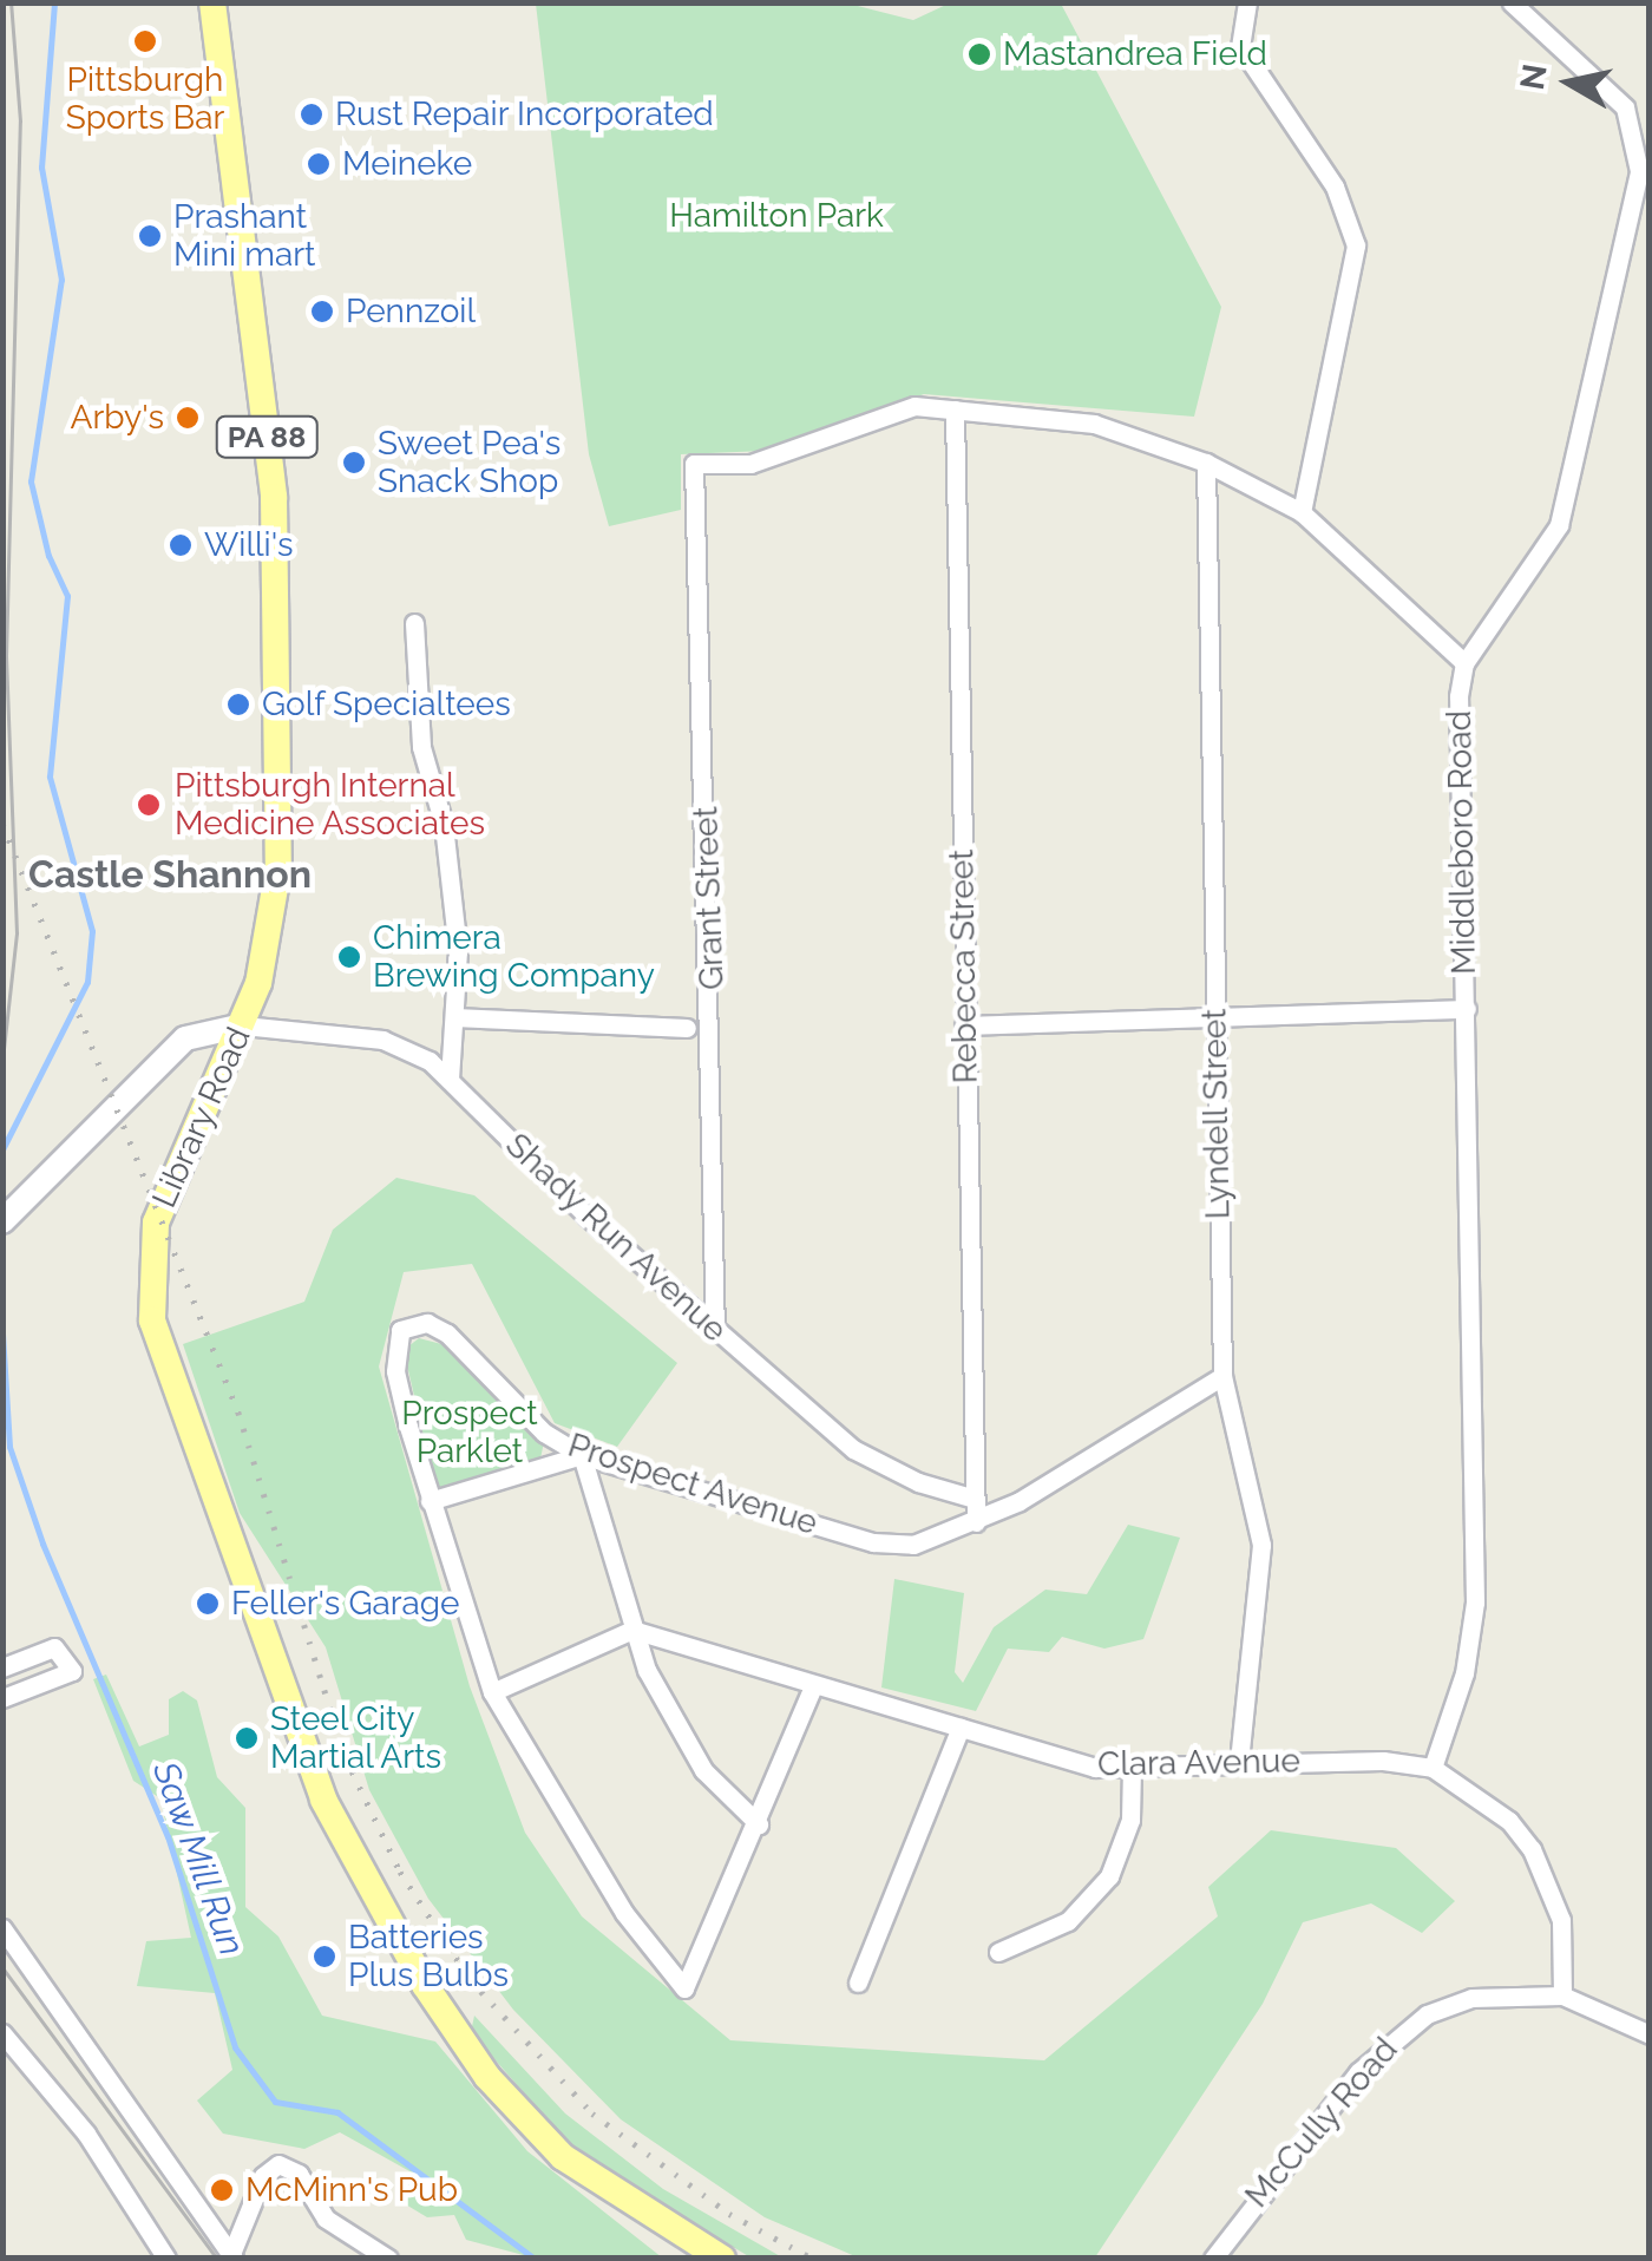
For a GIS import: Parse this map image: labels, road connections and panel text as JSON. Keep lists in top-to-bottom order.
{
  "streets": {
    "main road": ["PA 88", "Library Road"],
    "street": [
      "Middleboro Road",
      "Grant Street",
      "Rebecca Street",
      "Lyndell Street",
      "Shady Run Avenue",
      "Prospect Avenue",
      "Clara Avenue",
      "McCully Road"
    ]
  },
  "crossings": [
    ["Middleboro Road", "Clara Avenue"],
    ["Grant Street", "Rebecca Street"],
    ["Grant Street", "Shady Run Avenue"],
    ["Rebecca Street", "Shady Run Avenue"],
    ["Rebecca Street", "Prospect Avenue"],
    ["Lyndell Street", "Prospect Avenue"],
    ["Lyndell Street", "Clara Avenue"],
    ["Library Road", "Shady Run Avenue"],
    ["Clara Avenue", "McCully Road"]
  ],
  "districts": ["Castle Shannon"],
  "water": ["Saw Mill Run"],
  "parks": ["Hamilton Park", "Prospect Parklet"],
  "places": [
    "Pittsburgh Sports Bar",
    "Mastandrea Field",
    "Rust Repair Incorporated",
    "Meineke",
    "Prashant Mini mart",
    "Pennzoil",
    "Arby's",
    "Sweet Pea's Snack Shop",
    "Willi's",
    "Golf Specialtees",
    "Pittsburgh Internal Medicine Associates",
    "Chimera Brewing Company",
    "Feller's Garage",
    "Steel City Martial Arts",
    "Batteries Plus Bulbs",
    "McMinn's Pub"
  ],
  "north": "left"
}
